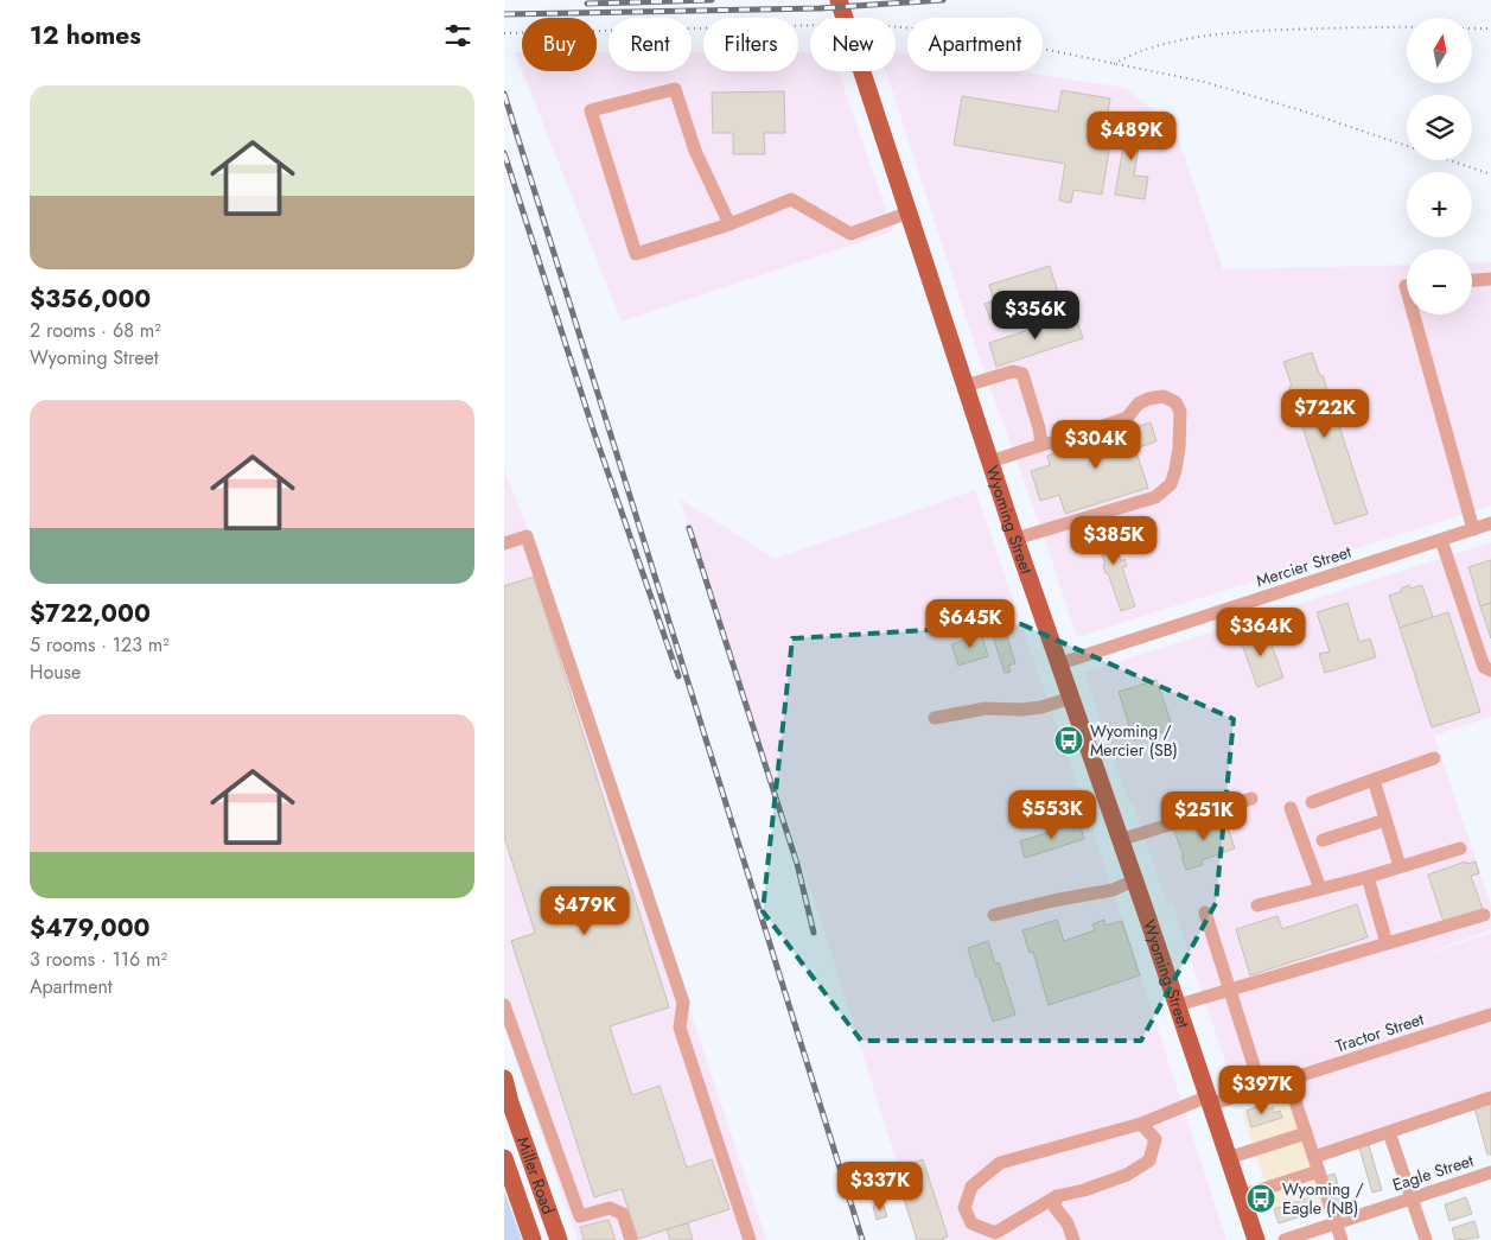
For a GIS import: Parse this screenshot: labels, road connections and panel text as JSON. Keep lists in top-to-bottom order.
{
  "streets": {
    "main road": ["Wyoming Street", "Miller Road"],
    "street": ["Mercier Street", "Tractor Street", "Eagle Street"]
  },
  "crossings": [
    ["Wyoming Street", "Mercier Street"],
    ["Wyoming Street", "Tractor Street"]
  ],
  "places": {
    "bus stop": ["Wyoming / Mercier (SB)", "Wyoming / Eagle (NB)"]
  },
  "north": "top",
  "page": {
    "heading": "12 homes",
    "map_buttons": ["+", "−"],
    "chip": [
      "Buy",
      "Rent",
      "Filters",
      "New",
      "Apartment"
    ],
    "list": [
      {
        "name": "$356,000",
        "note": "2 rooms · 68 m² · Wyoming Street"
      },
      {
        "name": "$722,000",
        "note": "5 rooms · 123 m² · House"
      },
      {
        "name": "$479,000",
        "note": "3 rooms · 116 m² · Apartment"
      }
    ],
    "price": [
      "$489K",
      "$356K",
      "$722K",
      "$304K",
      "$385K",
      "$645K",
      "$364K",
      "$553K",
      "$251K",
      "$479K",
      "$397K",
      "$337K"
    ]
  }
}
